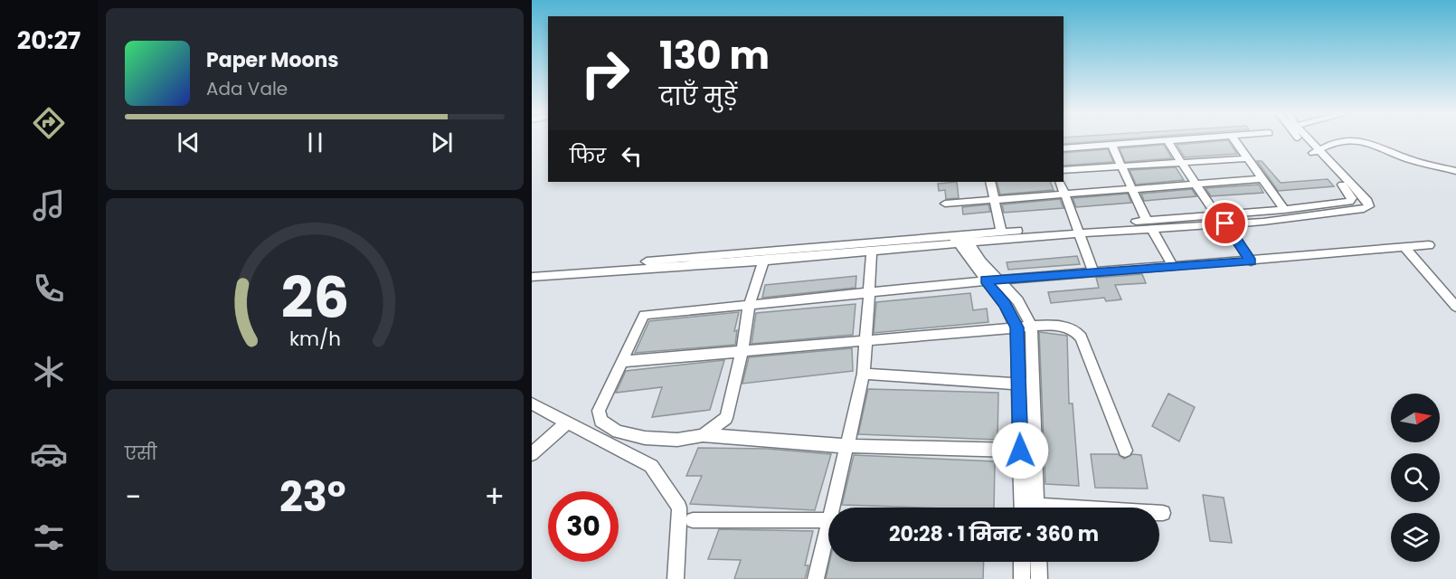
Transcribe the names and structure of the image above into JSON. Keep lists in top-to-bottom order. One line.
{"north":"right","page":{"tabs":"20:27","turn":["130 m","दाएँ मुड़ें"],"song":["Paper Moons","Ada Vale"],"then":"फिर","tile":"एसी","heat":["−","23°","+"],"limit":"30","trip":"20:28 · 1 मिनट · 360 m","gauge":["26","km/h"]}}
